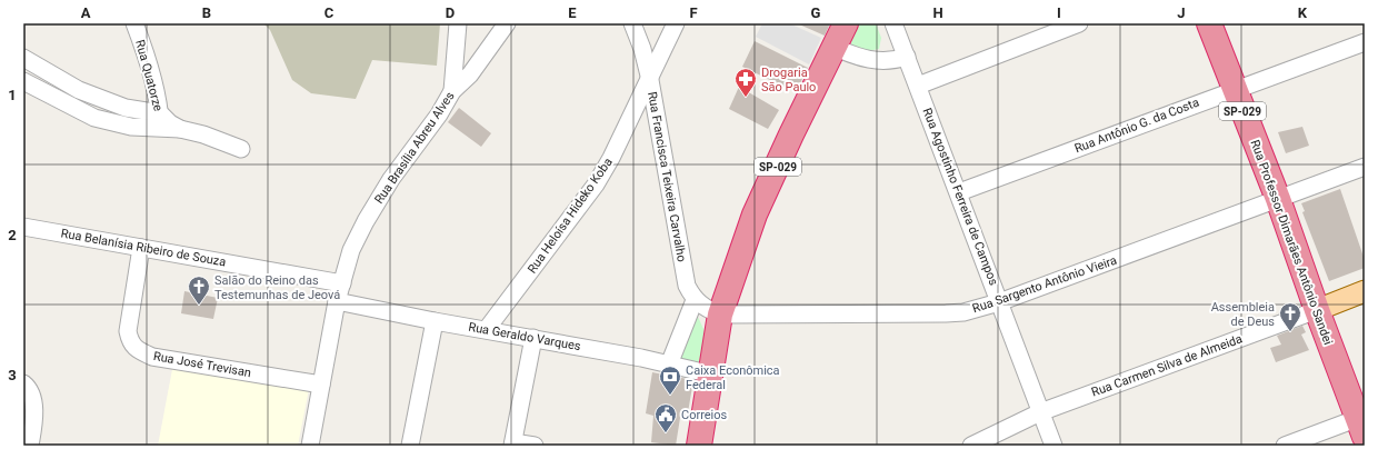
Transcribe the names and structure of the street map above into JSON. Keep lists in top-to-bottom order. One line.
{"streets":{"highway":["SP-029","Rua Professor Dimarães Antônio Sandei"],"main road":["Rua Carmen Silva de Almeida"],"street":["Rua Quatorze","Rua Antônio G. da Costa","Rua Brasília Abreu Alves","Rua Francisca Teixeira Carvalho","Rua Agostinho Ferreira de Campos","Rua Heloísa Hideko Koba","Rua Belanísia Ribeiro de Souza","Rua Sargento Antônio Vieira","Rua Geraldo Varques","Rua José Trevisan"]},"crossings":[["SP-029","Rua Sargento Antônio Vieira"],["SP-029","Rua Geraldo Varques"],["Rua Antônio G. da Costa","Rua Agostinho Ferreira de Campos"],["Rua Antônio G. da Costa","Rua Professor Dimarães Antônio Sandei"],["Rua Brasília Abreu Alves","Rua Belanísia Ribeiro de Souza"],["Rua Brasília Abreu Alves","Rua Geraldo Varques"],["Rua Brasília Abreu Alves","Rua José Trevisan"],["Rua Francisca Teixeira Carvalho","Rua Heloísa Hideko Koba"],["Rua Agostinho Ferreira de Campos","Rua Sargento Antônio Vieira"],["Rua Agostinho Ferreira de Campos","Rua Carmen Silva de Almeida"],["Rua Heloísa Hideko Koba","Rua Geraldo Varques"],["Rua Professor Dimarães Antônio Sandei","Rua Sargento Antônio Vieira"],["Rua Professor Dimarães Antônio Sandei","Rua Carmen Silva de Almeida"],["Rua Belanísia Ribeiro de Souza","Rua José Trevisan"]],"places":{"pharmacy":["Drogaria São Paulo"],"church":["Salão do Reino das Testemunhas de Jeová","Assembleia de Deus"],"bank":["Caixa Econômica Federal"],"public building":["Correios"]},"grid":{"columns":["A","B","C","D","E","F","G","H","I","J","K"],"rows":["1","2","3"]}}
